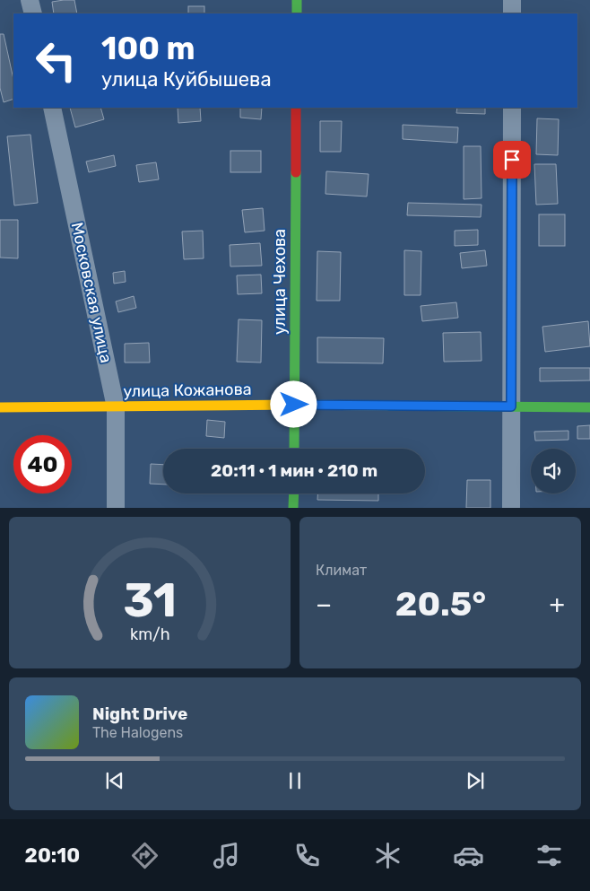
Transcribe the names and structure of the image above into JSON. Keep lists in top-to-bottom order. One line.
{"streets":{"street":["улица Чехова","Московская улица","улица Кожанова"]},"crossings":[["улица Чехова","улица Кожанова"],["Московская улица","улица Кожанова"]],"page":{"turn":["100 m","улица Куйбышева"],"limit":"40","trip":"20:11 · 1 мин · 210 m","tile":"Климат","heat":["−","20.5°","+"],"song":["Night Drive","The Halogens"],"tabs":"20:10","gauge":["31","km/h"]}}
